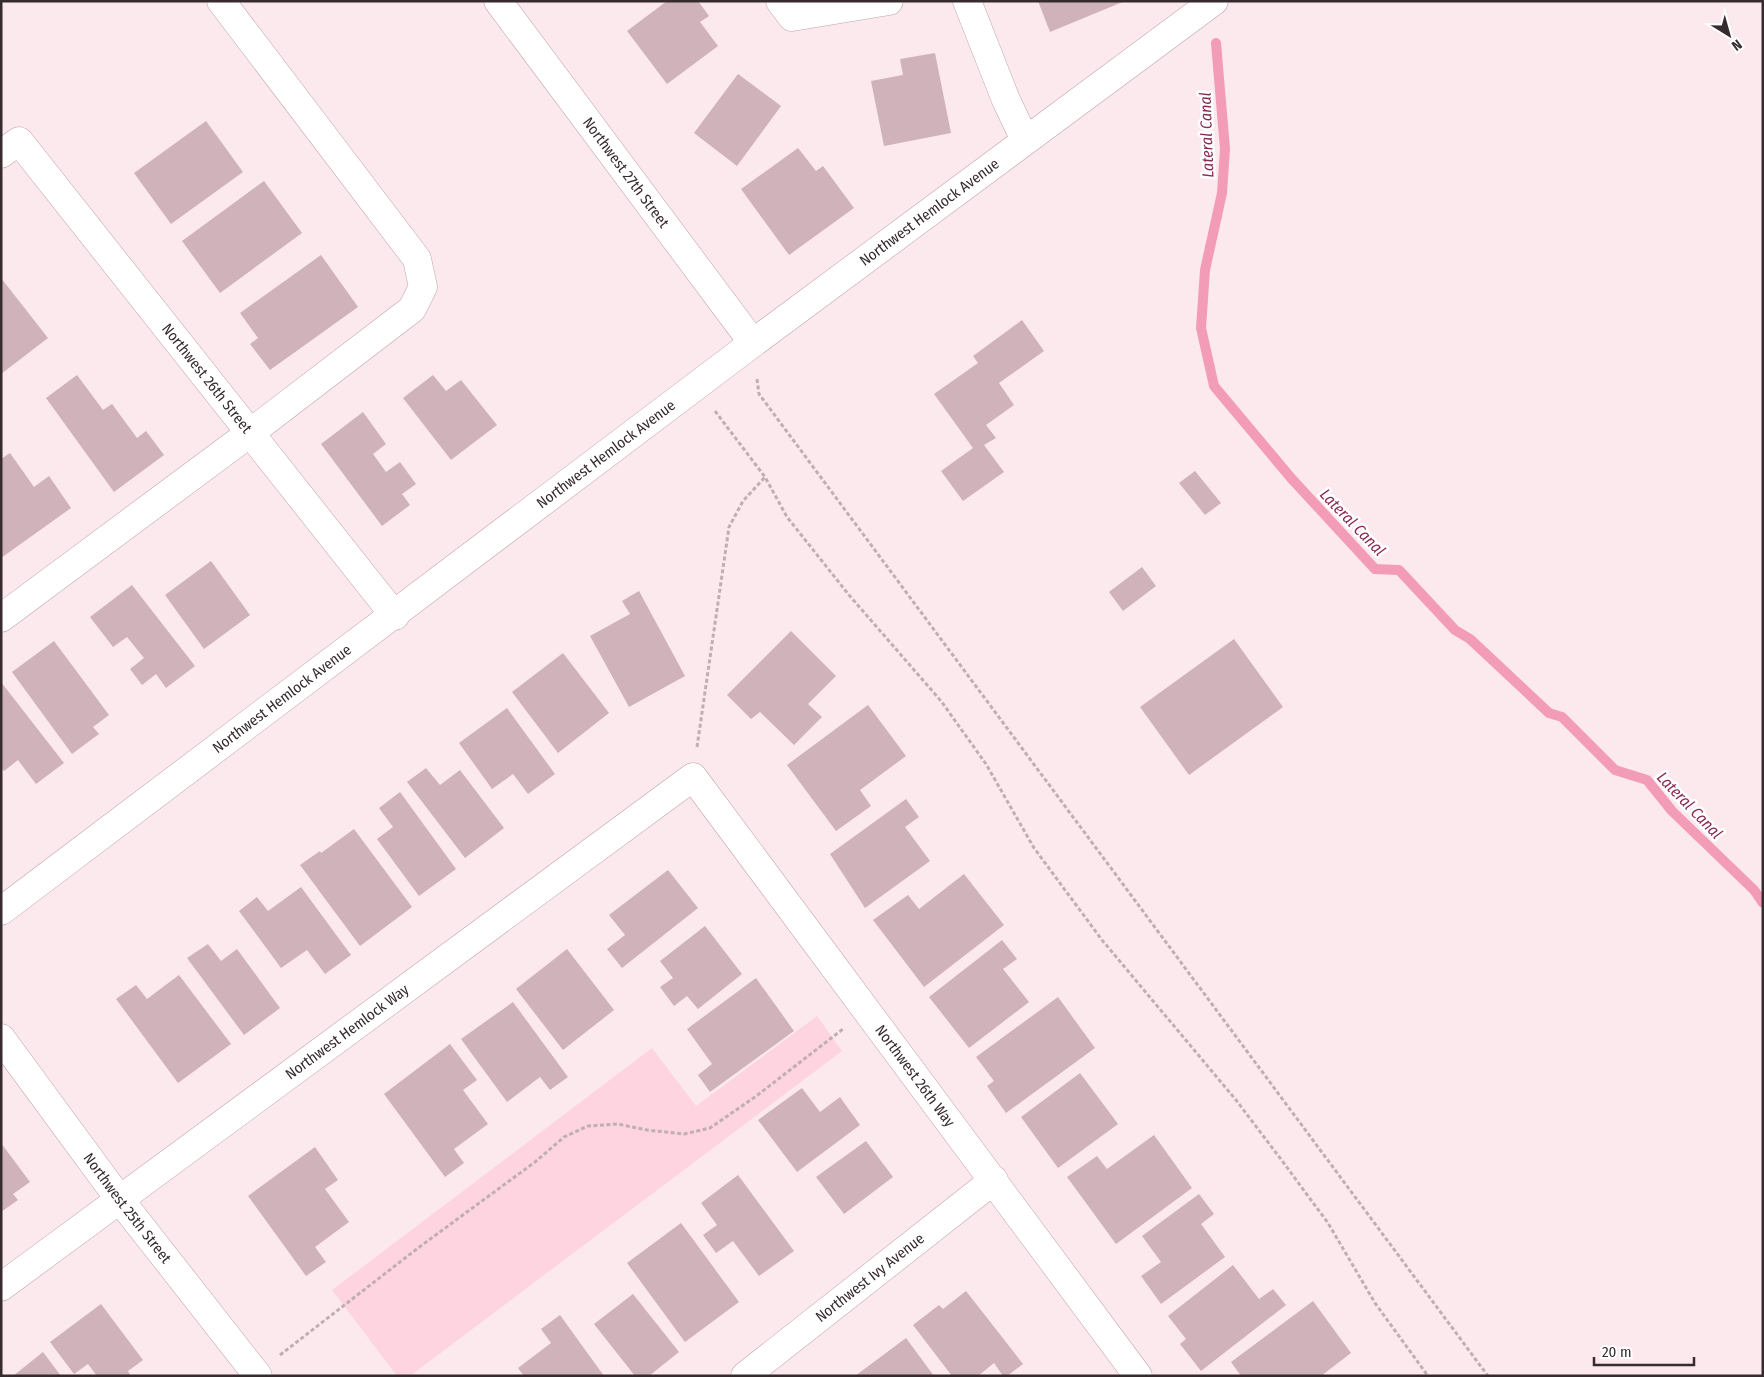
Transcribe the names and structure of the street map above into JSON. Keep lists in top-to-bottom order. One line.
{"streets":{"street":["Northwest 27th Street","Northwest Hemlock Avenue","Northwest 26th Street","Northwest Hemlock Way","Northwest 26th Way","Northwest 25th Street","Northwest Ivy Avenue"]},"crossings":[["Northwest 27th Street","Northwest Hemlock Avenue"],["Northwest Hemlock Avenue","Northwest 26th Street"],["Northwest Hemlock Way","Northwest 26th Way"],["Northwest Hemlock Way","Northwest 25th Street"],["Northwest 26th Way","Northwest Ivy Avenue"]],"water":["Lateral Canal"],"scale_bar":"20 m","north":"bottom right"}
